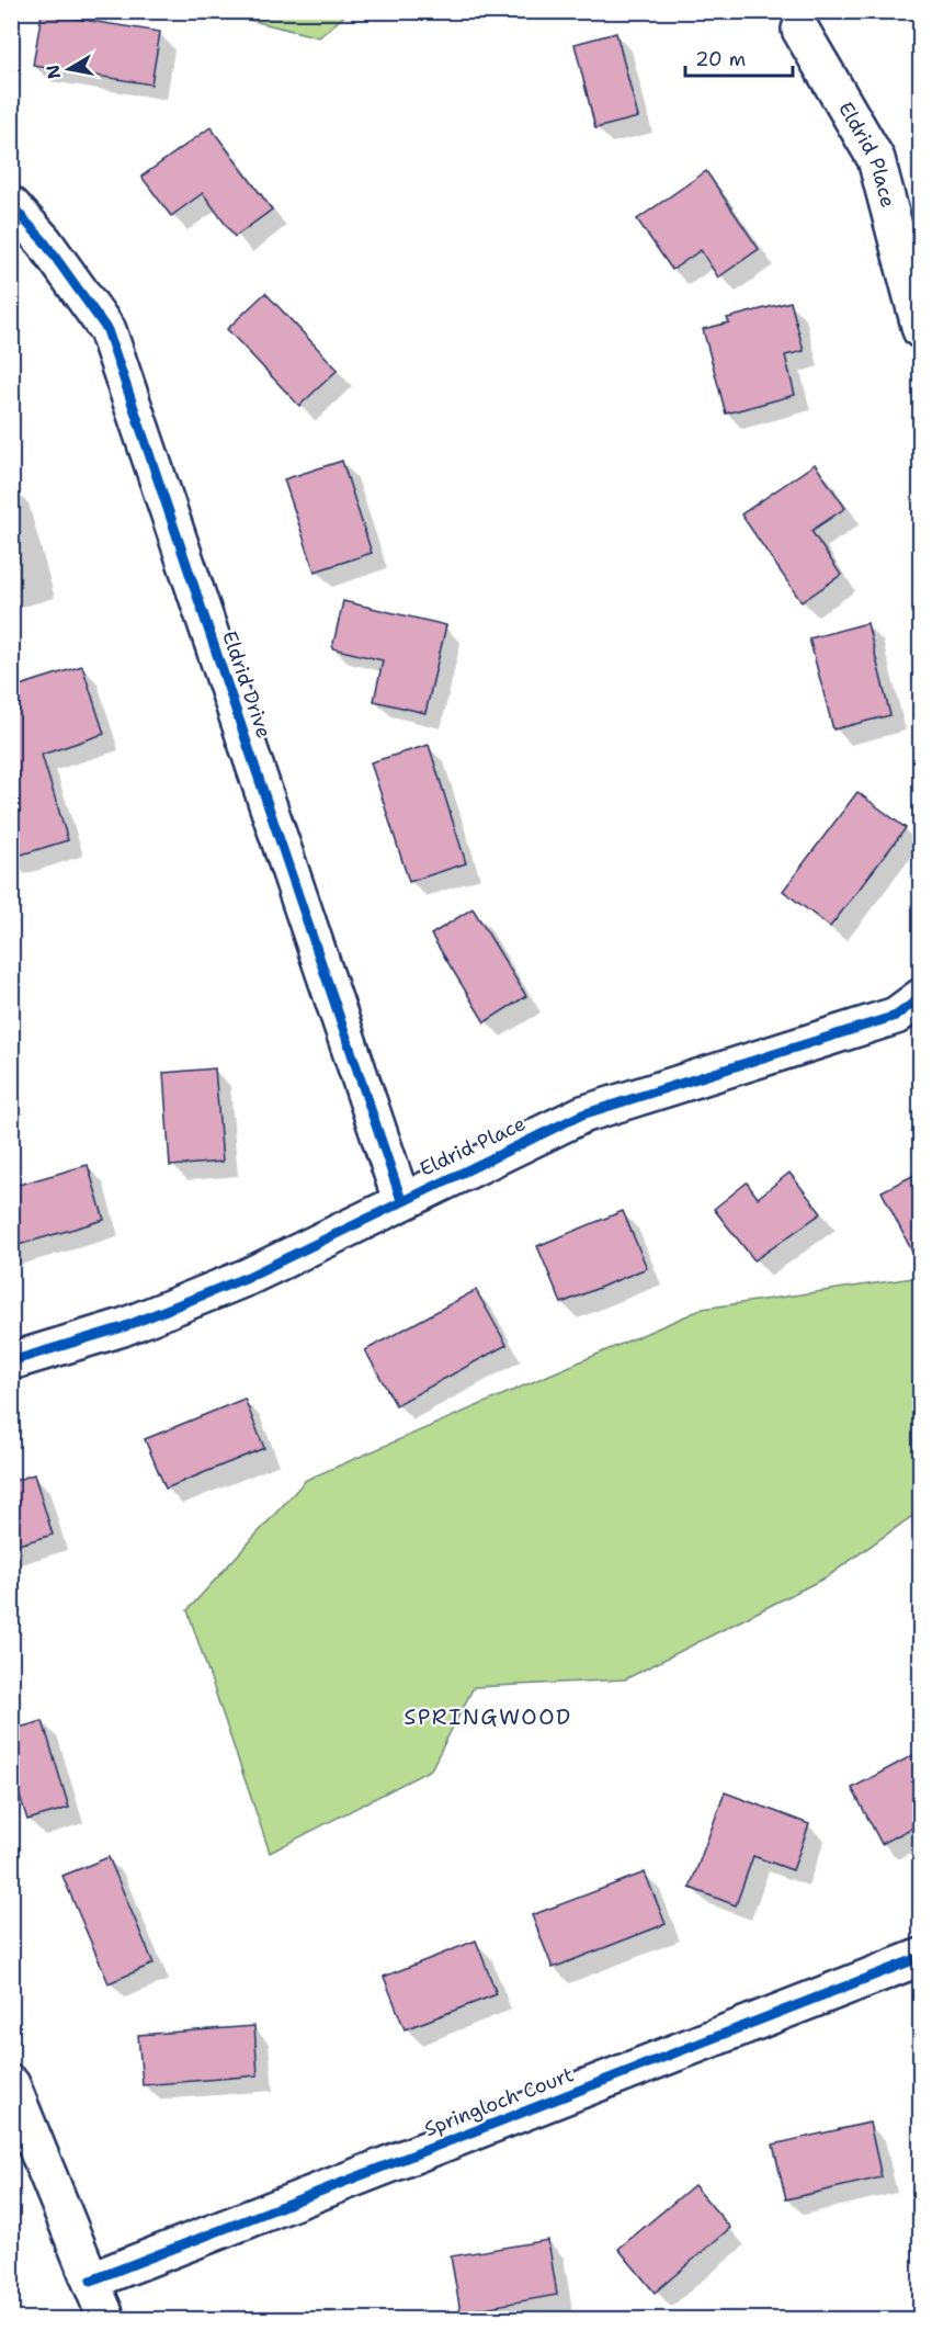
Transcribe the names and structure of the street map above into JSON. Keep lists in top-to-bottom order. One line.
{"streets":{"street":["Eldrid Place","Eldrid Drive","Springloch Court"]},"crossings":[["Eldrid Place","Eldrid Drive"]],"districts":["SPRINGWOOD"],"scale_bar":"20 m","north":"left"}
